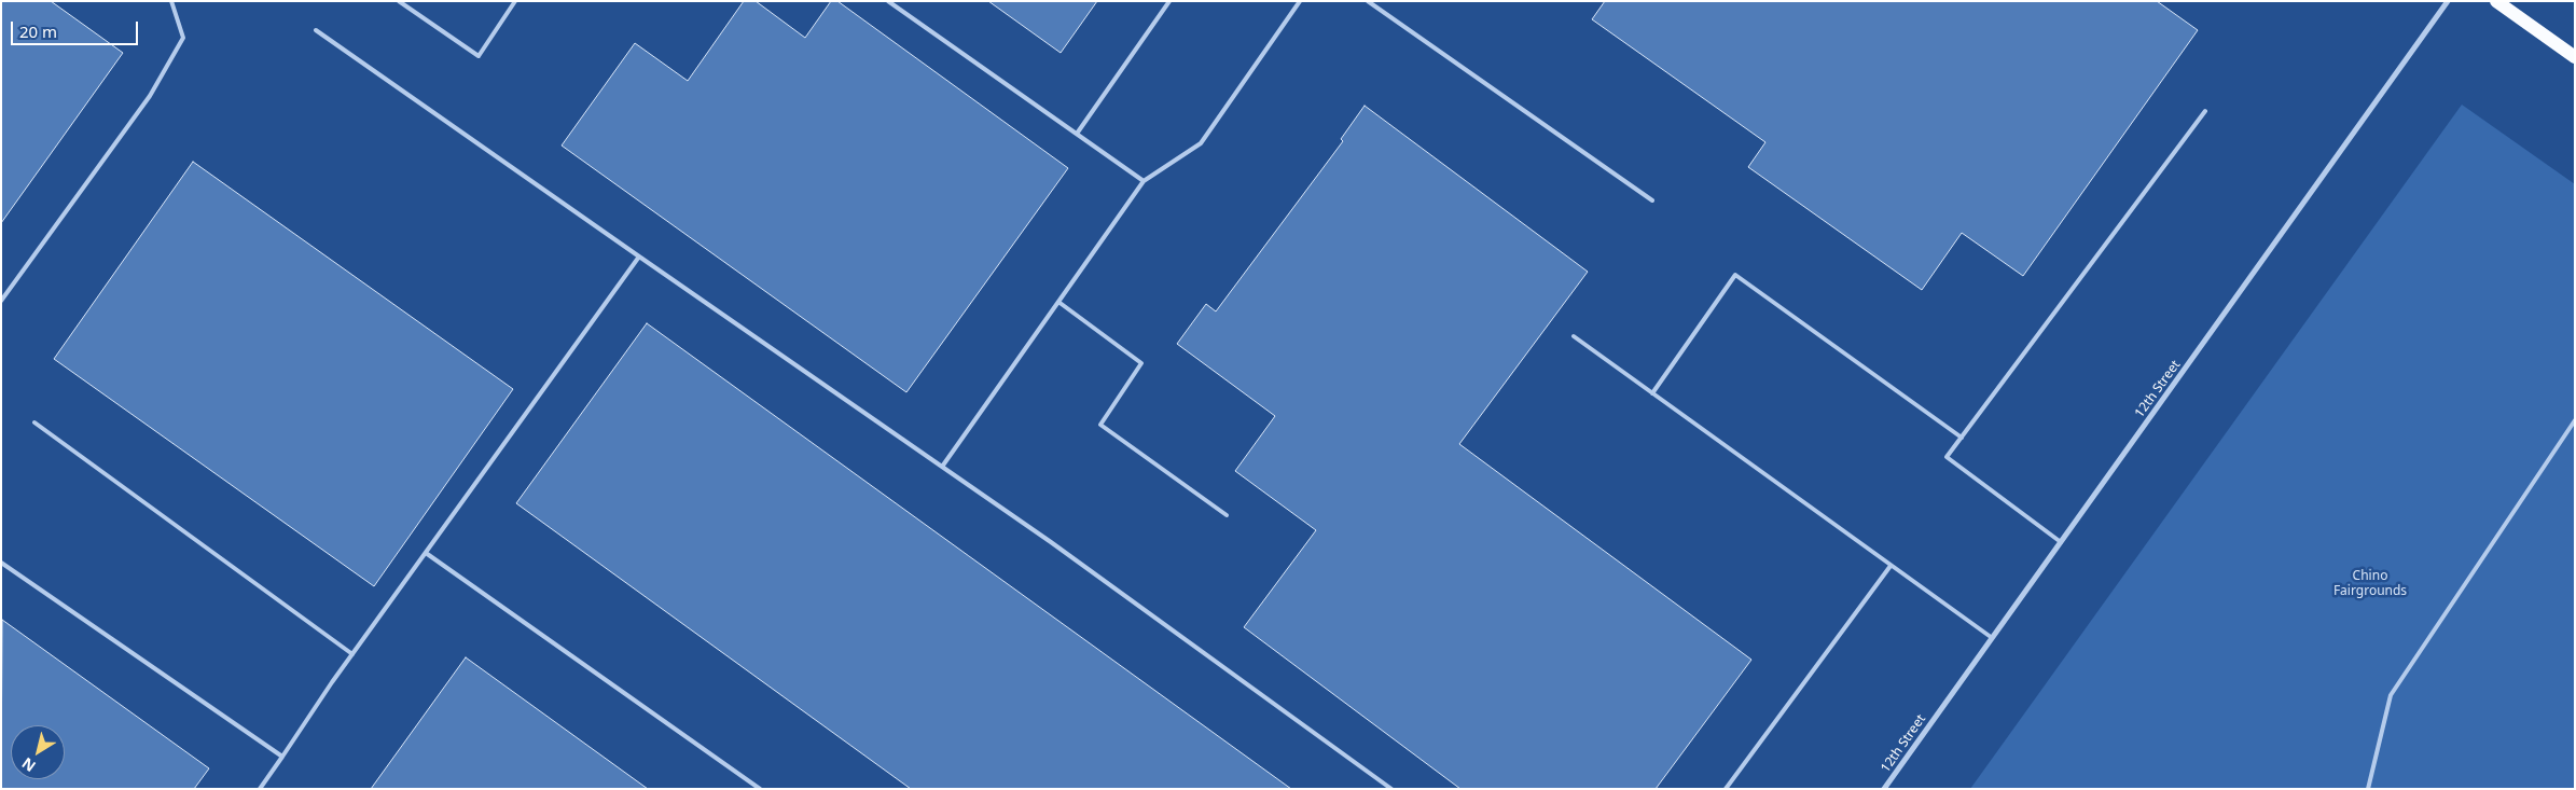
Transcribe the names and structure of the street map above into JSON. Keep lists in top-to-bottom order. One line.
{"streets":{"street":["12th Street"]},"parks":["Chino Fairgrounds"],"scale_bar":"20 m","north":"bottom left"}
